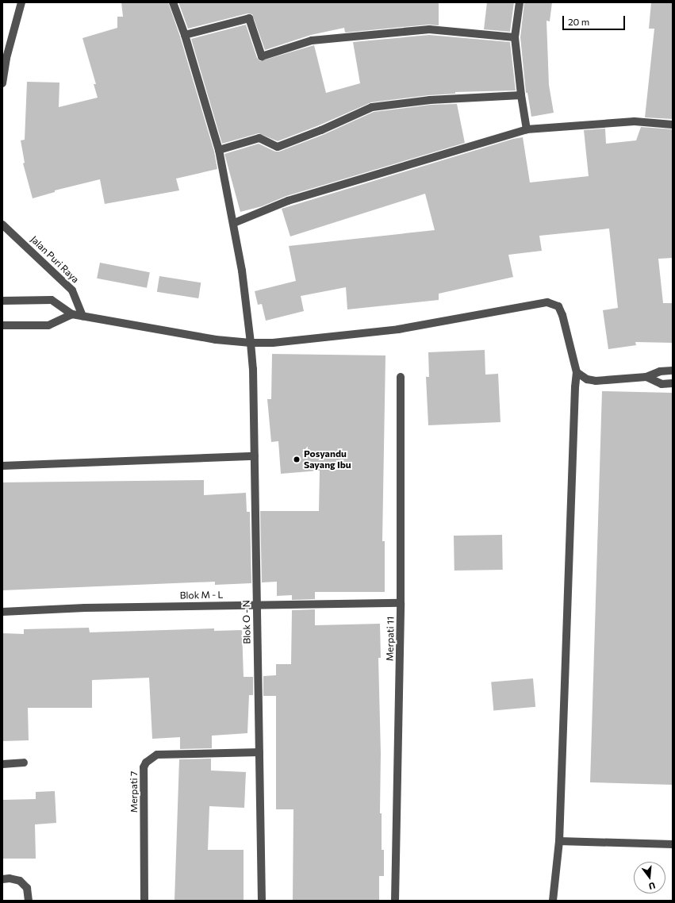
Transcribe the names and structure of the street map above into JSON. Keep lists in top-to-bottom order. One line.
{"streets":{"street":["Jalan Puri Raya","Blok M - L","Blok O - N","Merpati 11","Merpati 7"]},"crossings":[["Blok M - L","Blok O - N"],["Blok M - L","Merpati 11"],["Blok O - N","Merpati 7"]],"places":["Posyandu Sayang Ibu"],"scale_bar":"20 m","north":"bottom"}
